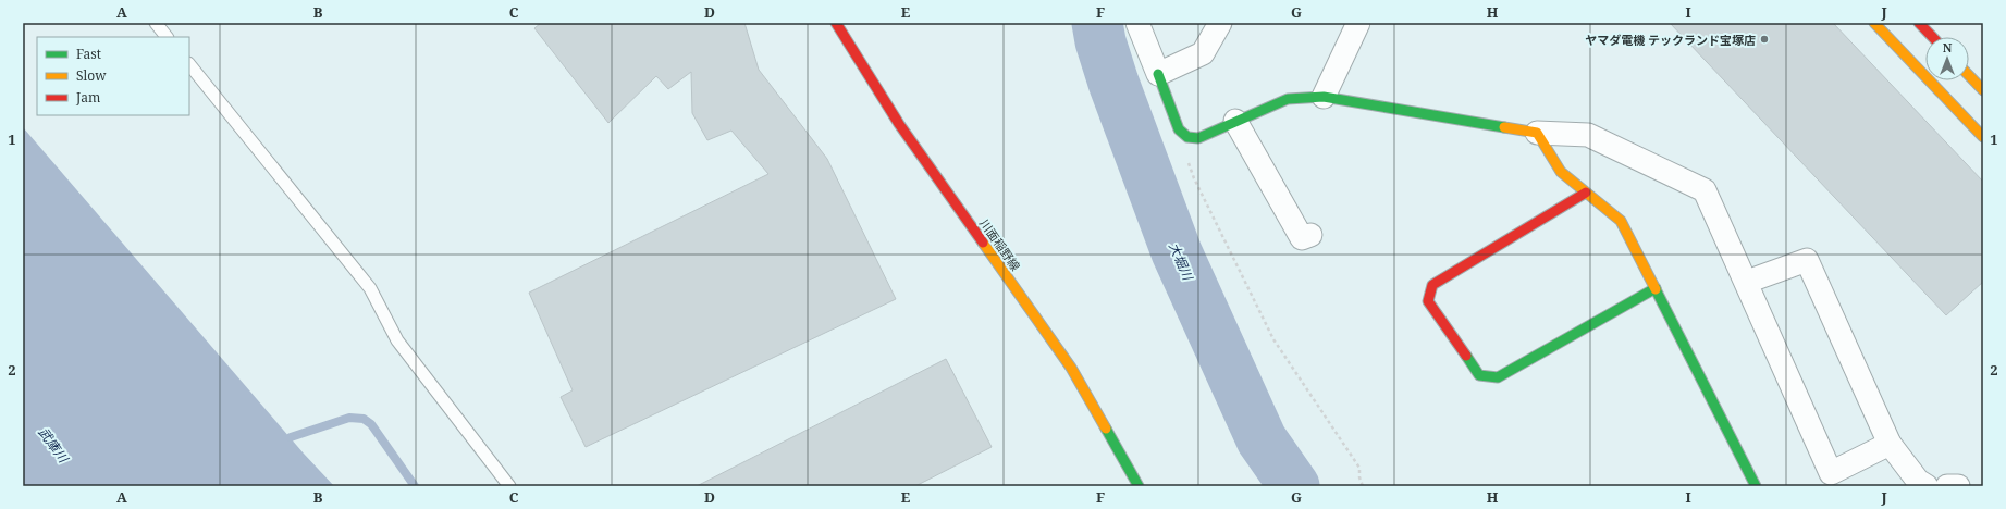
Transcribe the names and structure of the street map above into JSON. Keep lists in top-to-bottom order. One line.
{"streets":{"street":["川面稲野線"]},"water":["大堀川","武庫川"],"places":["ヤマダ電機 テックランド宝塚店"],"legend":["Fast","Slow","Jam"],"north":"top","grid":{"columns":["A","B","C","D","E","F","G","H","I","J"],"rows":["1","2"]}}
